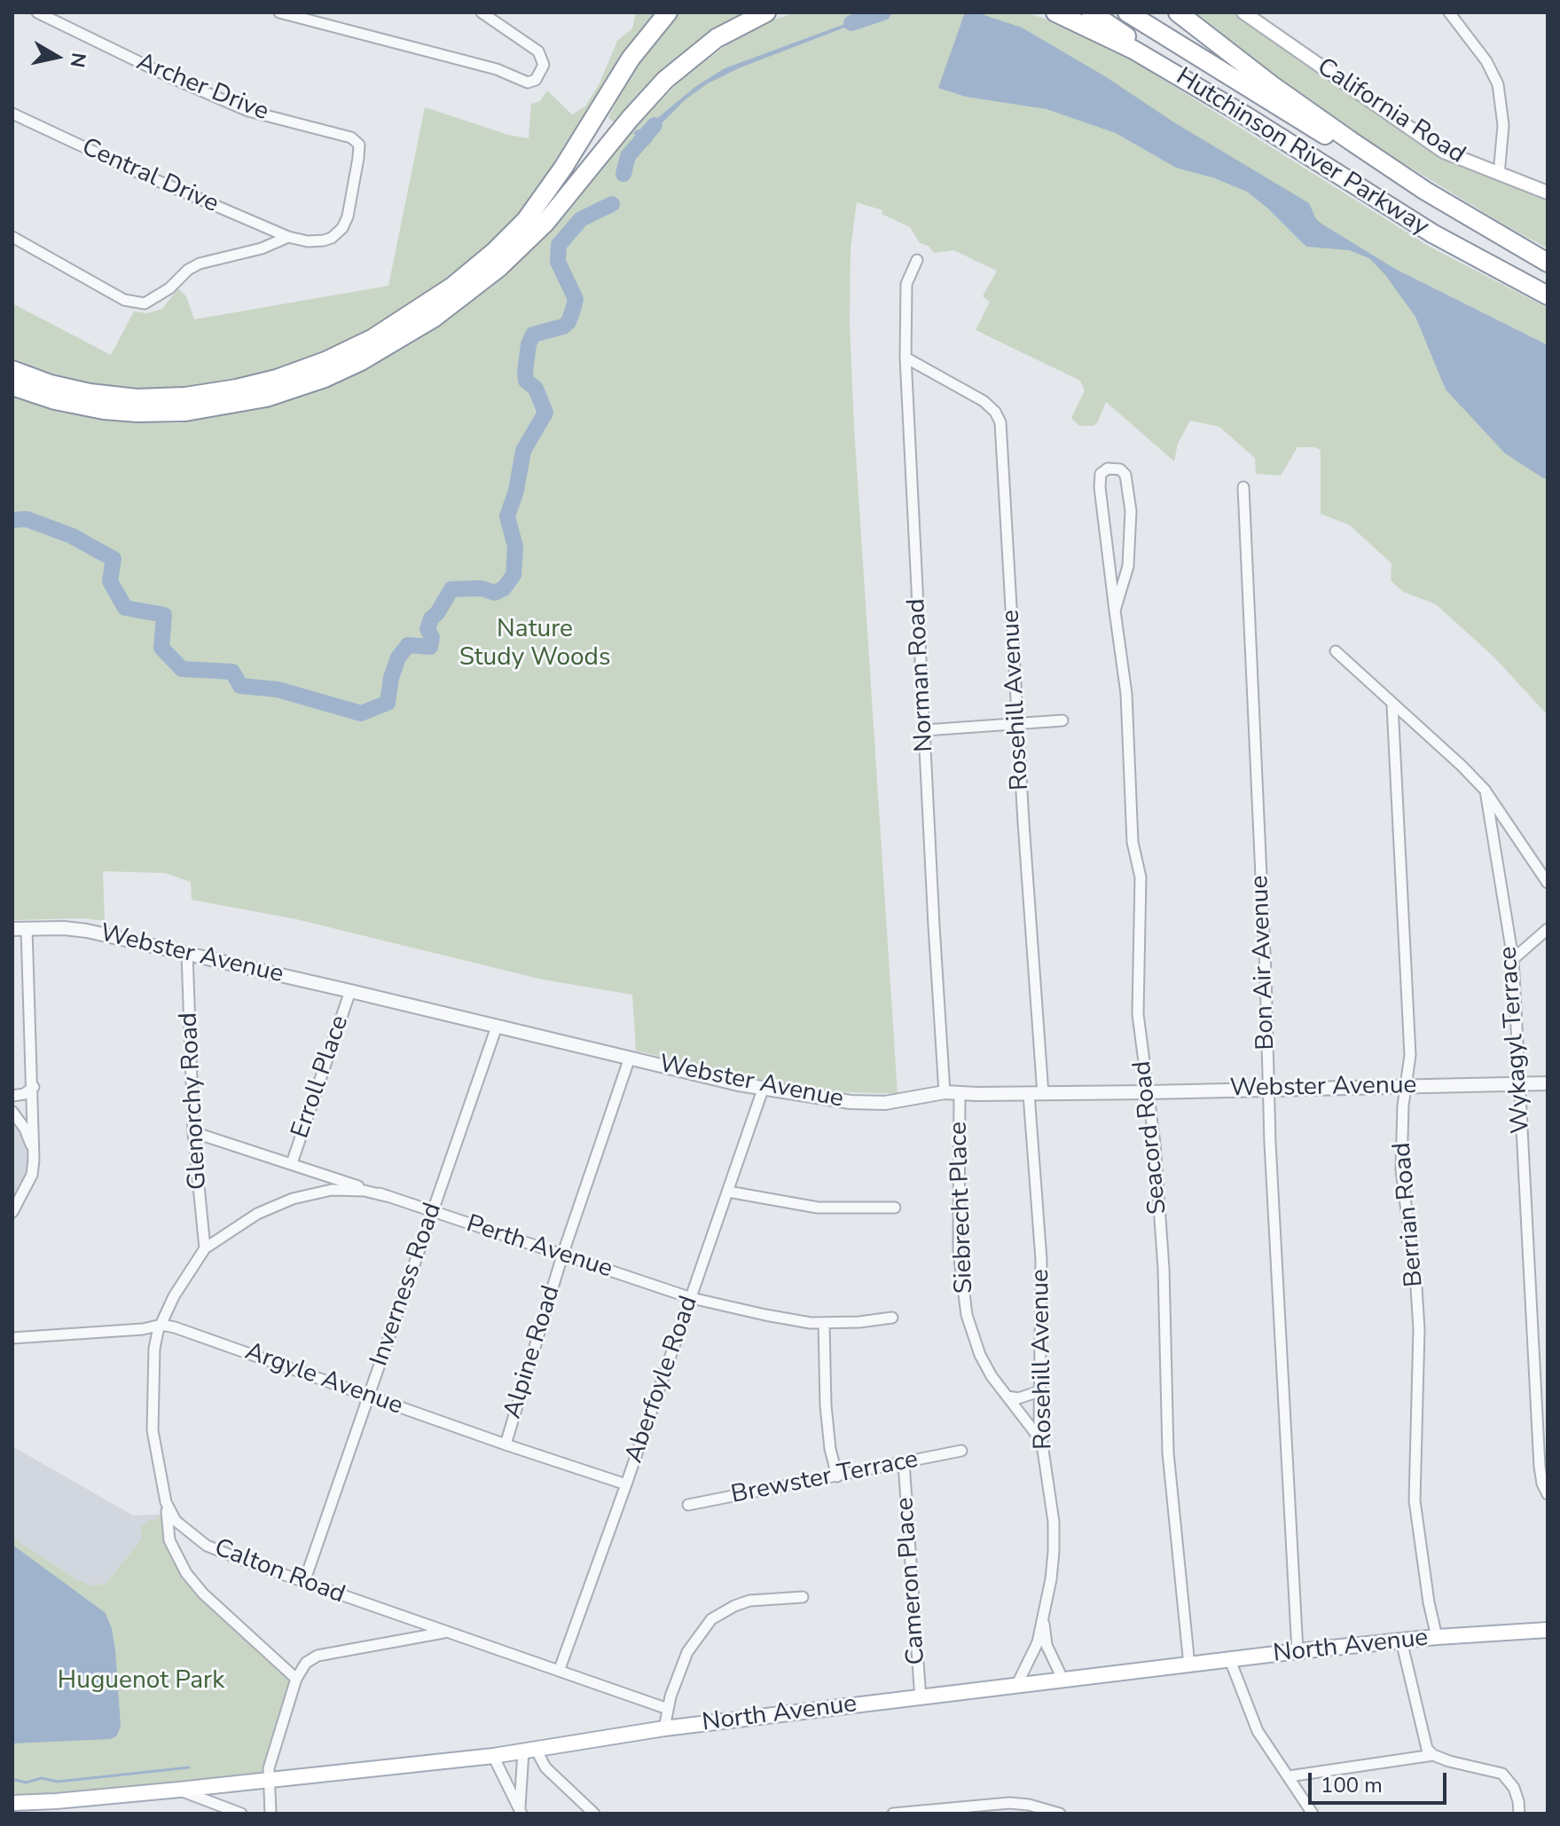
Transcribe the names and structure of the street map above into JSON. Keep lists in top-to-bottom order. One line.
{"streets":{"highway":["Hutchinson River Parkway"],"main road":["California Road","North Avenue"],"street":["Archer Drive","Central Drive","Norman Road","Rosehill Avenue","Webster Avenue","Bon Air Avenue","Wykagyl Terrace","Erroll Place","Glenorchy Road","Seacord Road","Siebrecht Place","Berrian Road","Perth Avenue","Inverness Road","Alpine Road","Argyle Avenue","Aberfoyle Road","Brewster Terrace","Calton Road","Cameron Place"]},"crossings":[["Archer Drive","Central Drive"],["Norman Road","Rosehill Avenue"],["Norman Road","Webster Avenue"],["Rosehill Avenue","Webster Avenue"],["Rosehill Avenue","Siebrecht Place"],["Rosehill Avenue","North Avenue"],["Webster Avenue","Bon Air Avenue"],["Webster Avenue","Wykagyl Terrace"],["Webster Avenue","Erroll Place"],["Webster Avenue","Glenorchy Road"],["Webster Avenue","Seacord Road"],["Webster Avenue","Siebrecht Place"],["Webster Avenue","Berrian Road"],["Webster Avenue","Inverness Road"],["Webster Avenue","Alpine Road"],["Webster Avenue","Aberfoyle Road"],["Bon Air Avenue","North Avenue"],["Erroll Place","Perth Avenue"],["Glenorchy Road","Perth Avenue"],["Glenorchy Road","Calton Road"],["Seacord Road","North Avenue"],["Berrian Road","North Avenue"],["Perth Avenue","Inverness Road"],["Perth Avenue","Alpine Road"],["Perth Avenue","Aberfoyle Road"],["Perth Avenue","Calton Road"],["Inverness Road","Argyle Avenue"],["Inverness Road","Calton Road"],["Alpine Road","Argyle Avenue"],["Argyle Avenue","Aberfoyle Road"],["Argyle Avenue","Calton Road"],["Aberfoyle Road","Calton Road"],["Brewster Terrace","Cameron Place"],["Cameron Place","North Avenue"]],"parks":["Nature Study Woods","Huguenot Park"],"scale_bar":"100 m","north":"right"}
